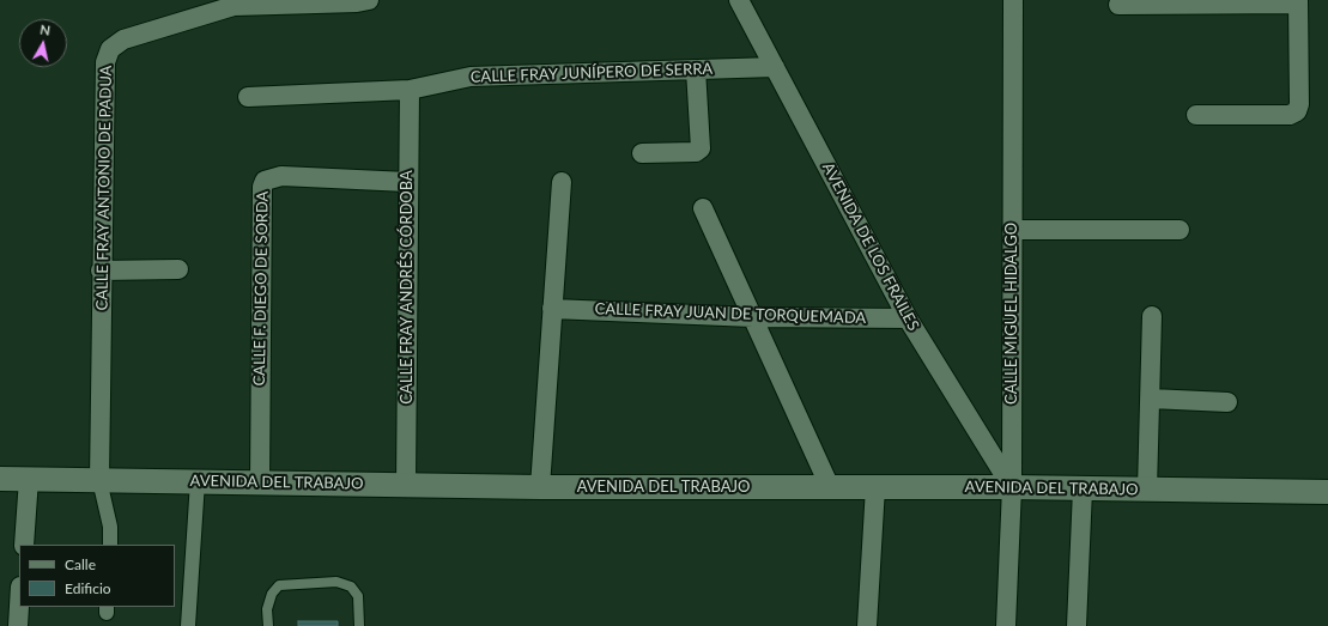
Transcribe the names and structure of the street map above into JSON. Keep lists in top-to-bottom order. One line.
{"streets":{"street":["CALLE FRAY JUNÍPERO DE SERRA","CALLE FRAY ANTONIO DE PADUA","AVENIDA DE LOS FRAILES","CALLE FRAY ANDRÉS CÓRDOBA","CALLE F. DIEGO DE SORDA","CALLE FRAY JUAN DE TORQUEMADA","CALLE MIGUEL HIDALGO","AVENIDA DEL TRABAJO"]},"crossings":[["CALLE FRAY JUNÍPERO DE SERRA","AVENIDA DE LOS FRAILES"],["CALLE FRAY JUNÍPERO DE SERRA","CALLE FRAY ANDRÉS CÓRDOBA"],["CALLE FRAY ANTONIO DE PADUA","AVENIDA DEL TRABAJO"],["AVENIDA DE LOS FRAILES","CALLE FRAY JUAN DE TORQUEMADA"],["AVENIDA DE LOS FRAILES","CALLE MIGUEL HIDALGO"],["AVENIDA DE LOS FRAILES","AVENIDA DEL TRABAJO"],["CALLE FRAY ANDRÉS CÓRDOBA","CALLE F. DIEGO DE SORDA"],["CALLE FRAY ANDRÉS CÓRDOBA","AVENIDA DEL TRABAJO"],["CALLE F. DIEGO DE SORDA","AVENIDA DEL TRABAJO"],["CALLE MIGUEL HIDALGO","AVENIDA DEL TRABAJO"]],"legend":["Calle","Edificio"],"north":"top"}
